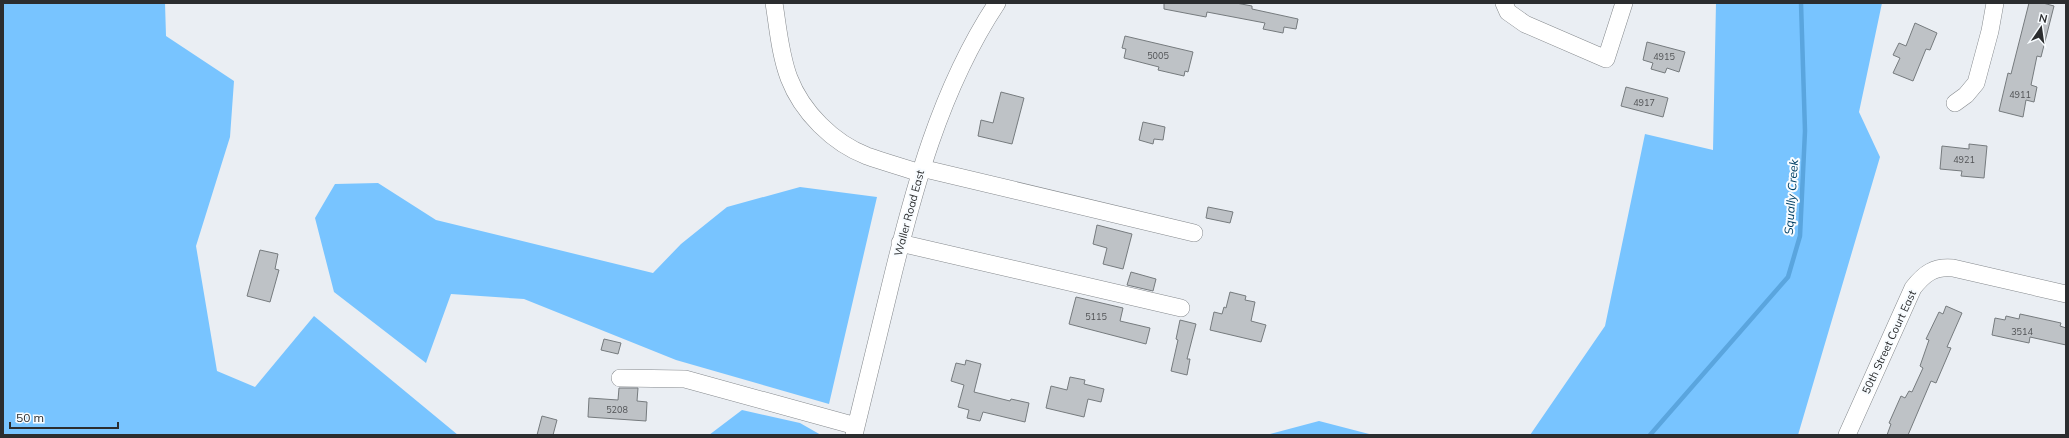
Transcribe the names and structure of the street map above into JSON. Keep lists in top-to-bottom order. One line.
{"streets":{"street":["Waller Road East","50th Street Court East"]},"water":["Squally Creek"],"house_numbers":["5005","4915","4911","4917","4921","5115","3514","5208"],"scale_bar":"50 m","north":"top"}
